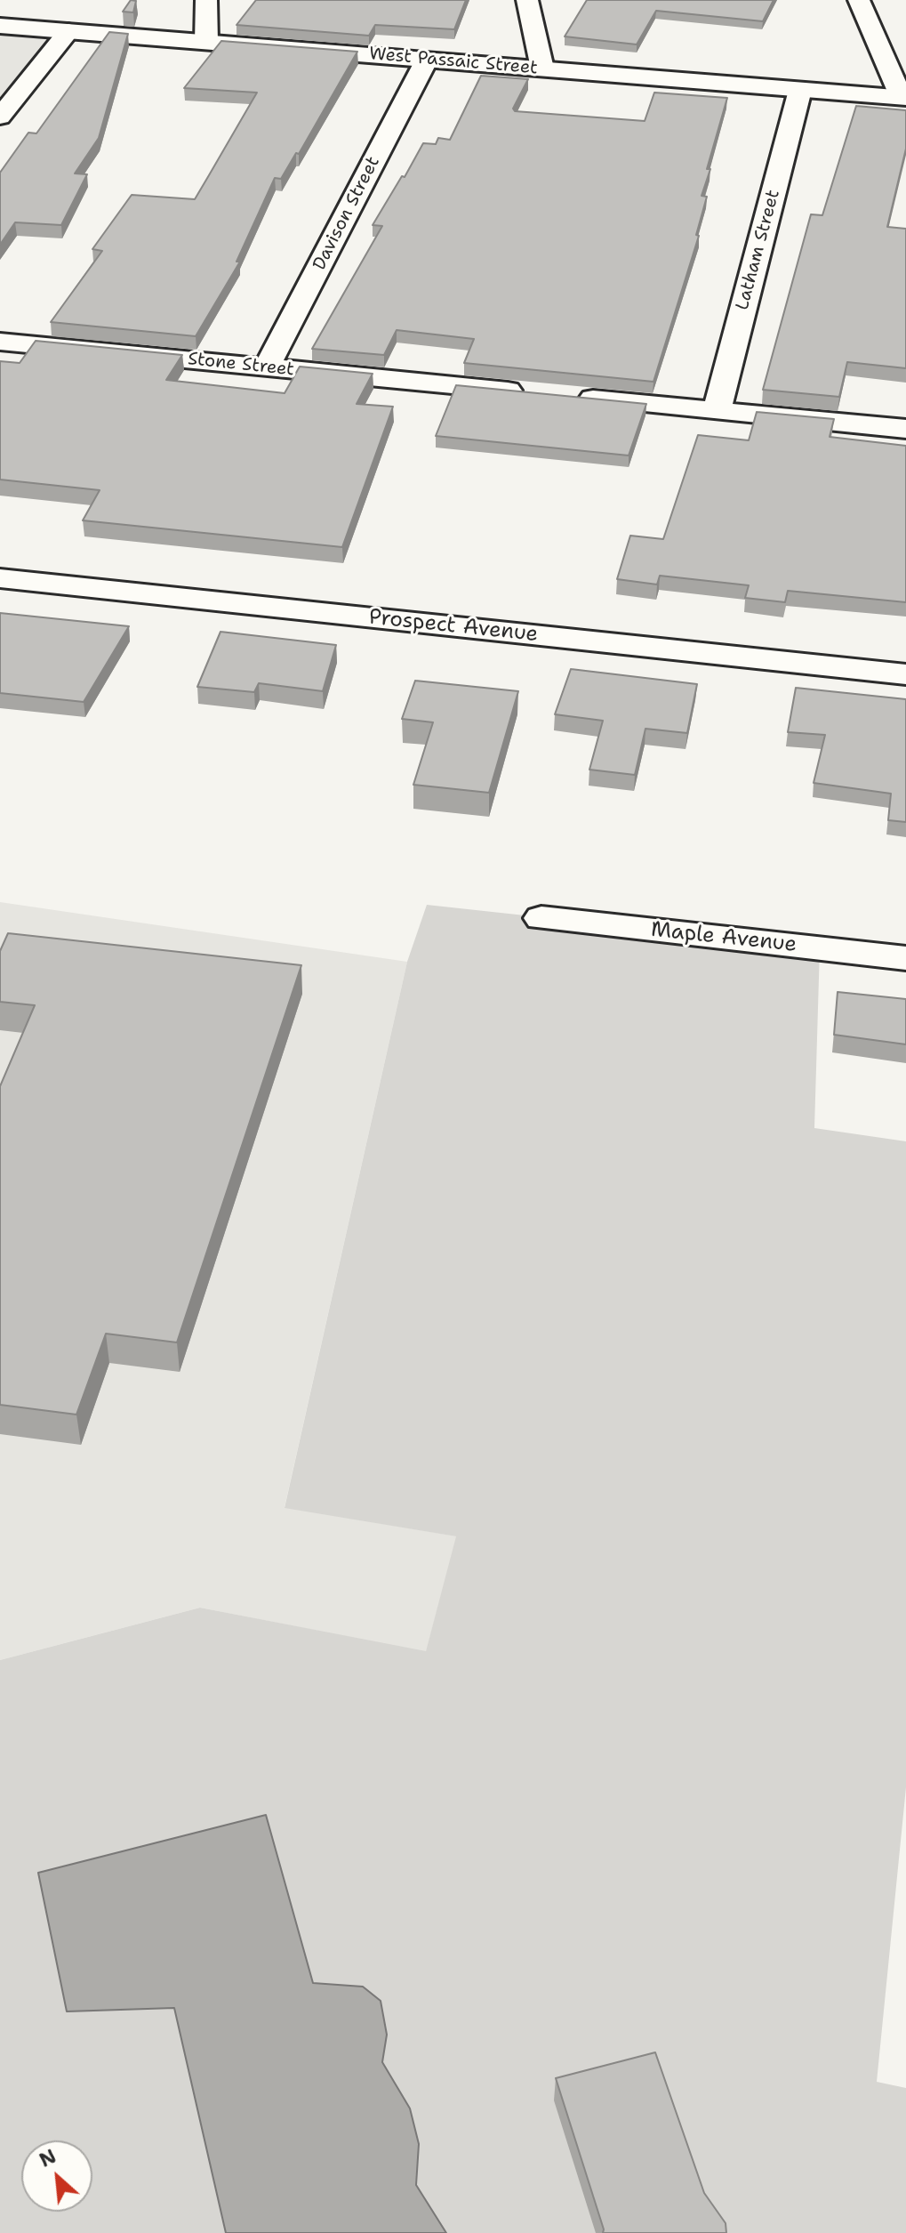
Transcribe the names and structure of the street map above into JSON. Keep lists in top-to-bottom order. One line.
{"streets":{"street":["West Passaic Street","Davison Street","Latham Street","Stone Street","Prospect Avenue","Maple Avenue"]},"crossings":[["West Passaic Street","Davison Street"],["West Passaic Street","Latham Street"],["Davison Street","Stone Street"]],"north":"top left"}
